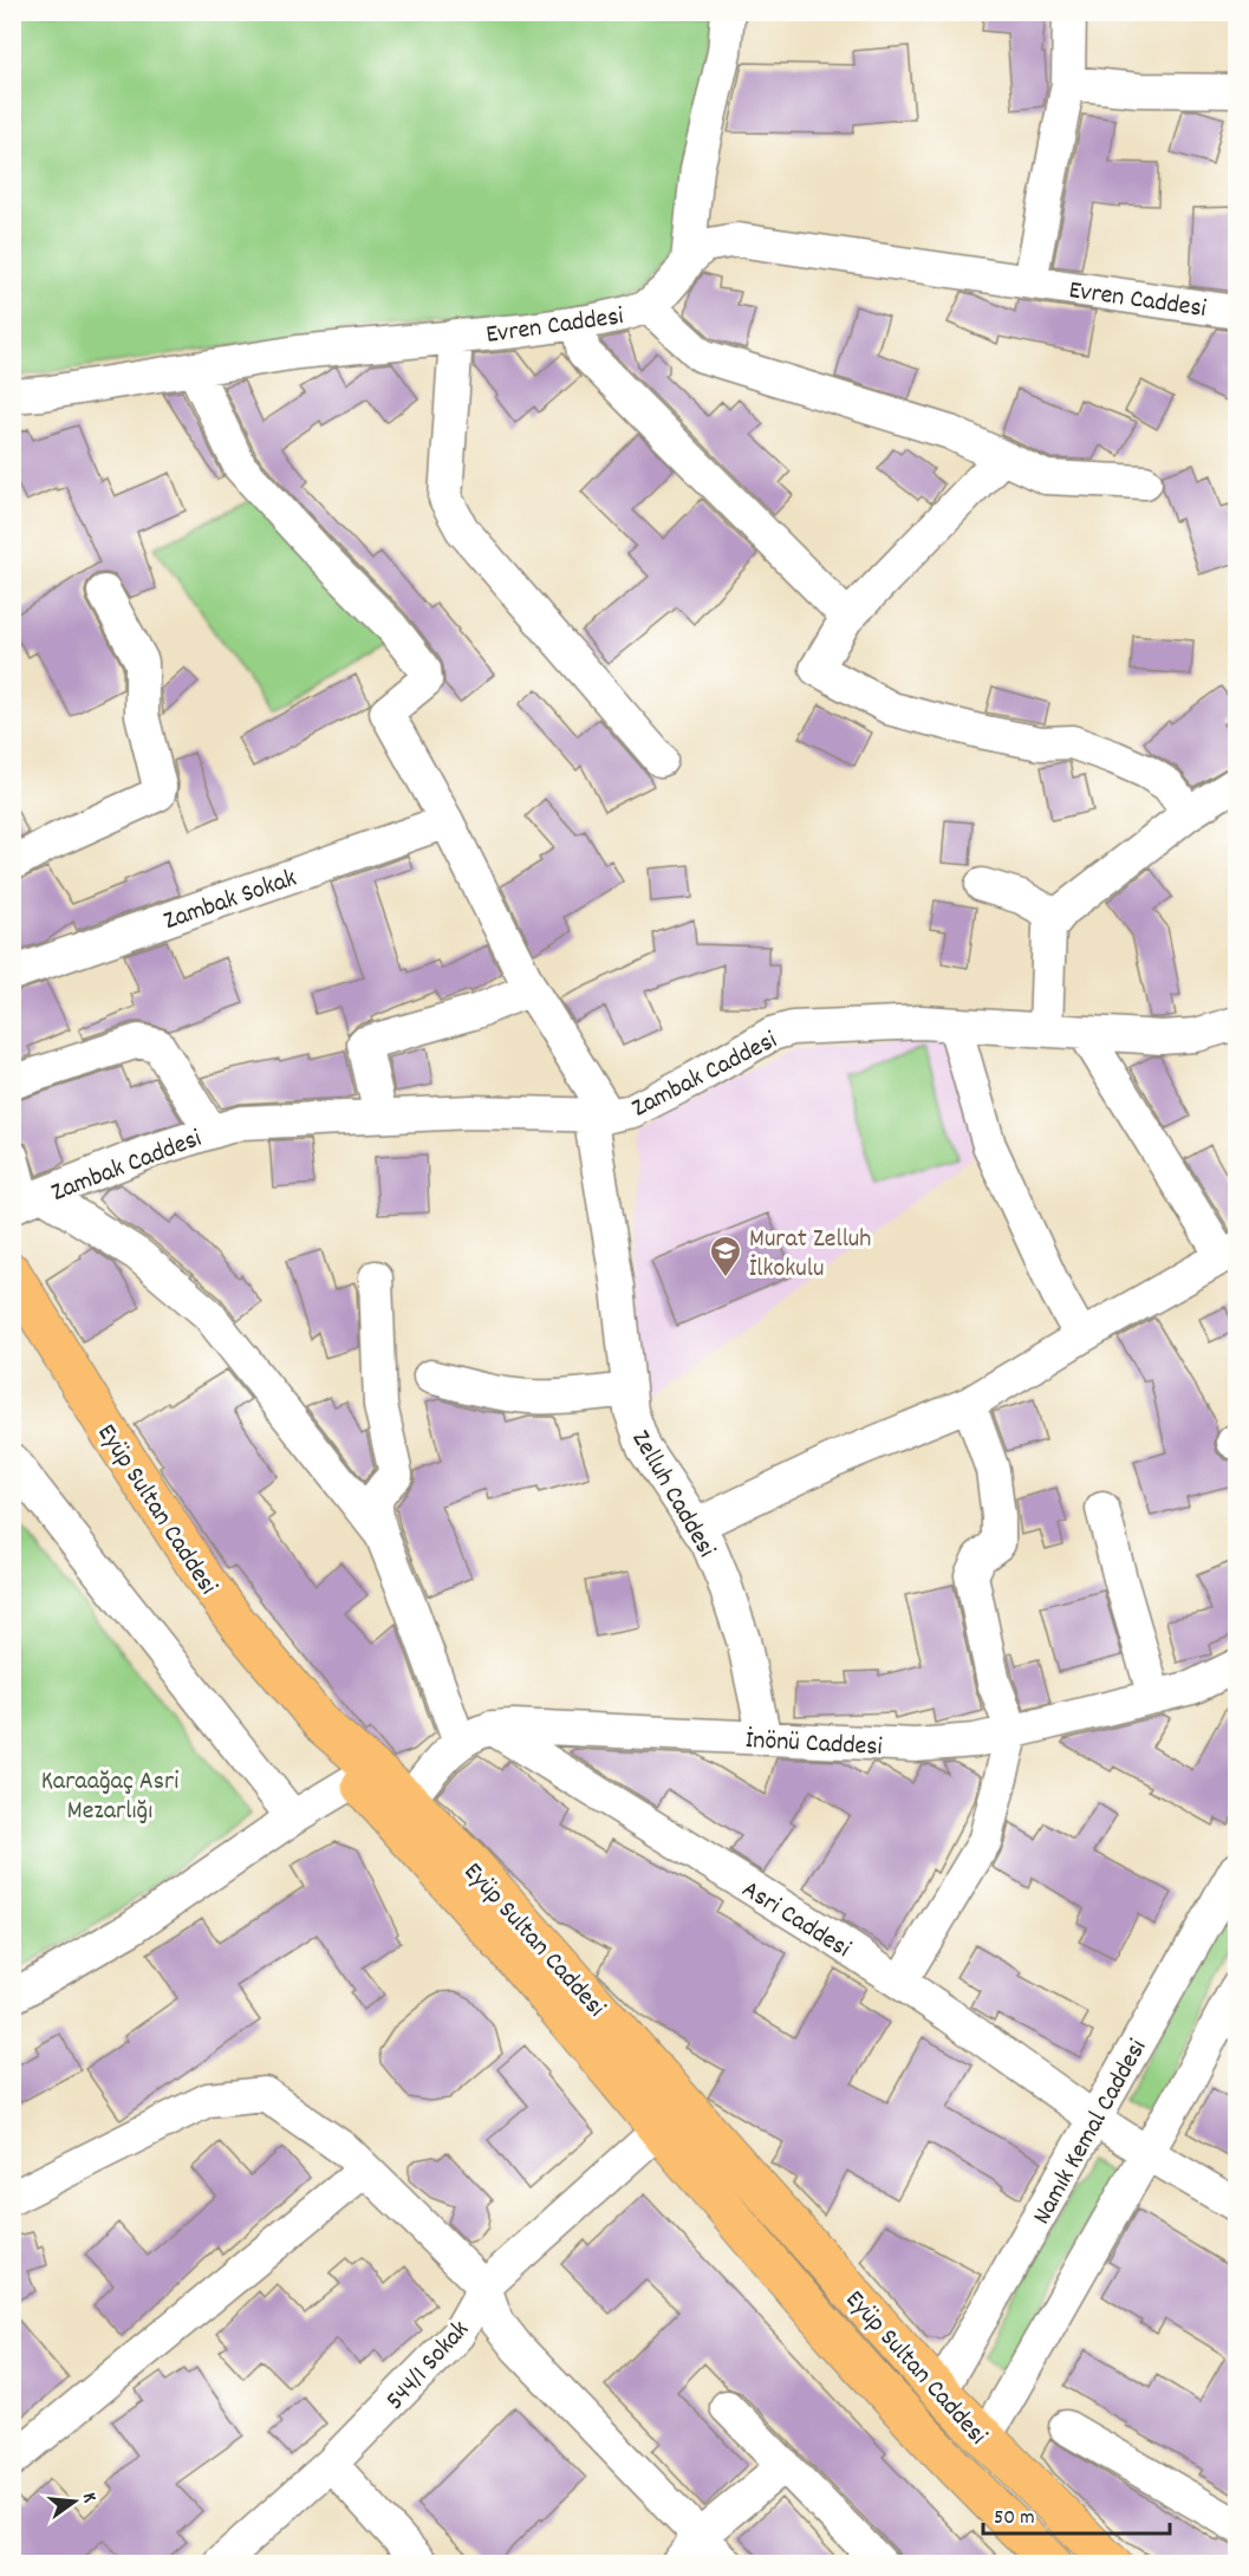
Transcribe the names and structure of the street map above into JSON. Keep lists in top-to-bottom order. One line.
{"streets":{"main road":["Eyüp Sultan Caddesi"],"street":["Evren Caddesi","Zambak Sokak","Zambak Caddesi","Zelluh Caddesi","İnönü Caddesi","Asri Caddesi","Namık Kemal Caddesi","544/1 Sokak"]},"crossings":[["Zambak Caddesi","Zelluh Caddesi"],["Zelluh Caddesi","İnönü Caddesi"],["Eyüp Sultan Caddesi","İnönü Caddesi"],["Eyüp Sultan Caddesi","Namık Kemal Caddesi"],["İnönü Caddesi","Asri Caddesi"],["Asri Caddesi","Namık Kemal Caddesi"]],"parks":["Karaağaç Asri Mezarlığı"],"places":{"school or university":["Murat Zelluh İlkokulu"]},"scale_bar":"50 m","north":"right"}
